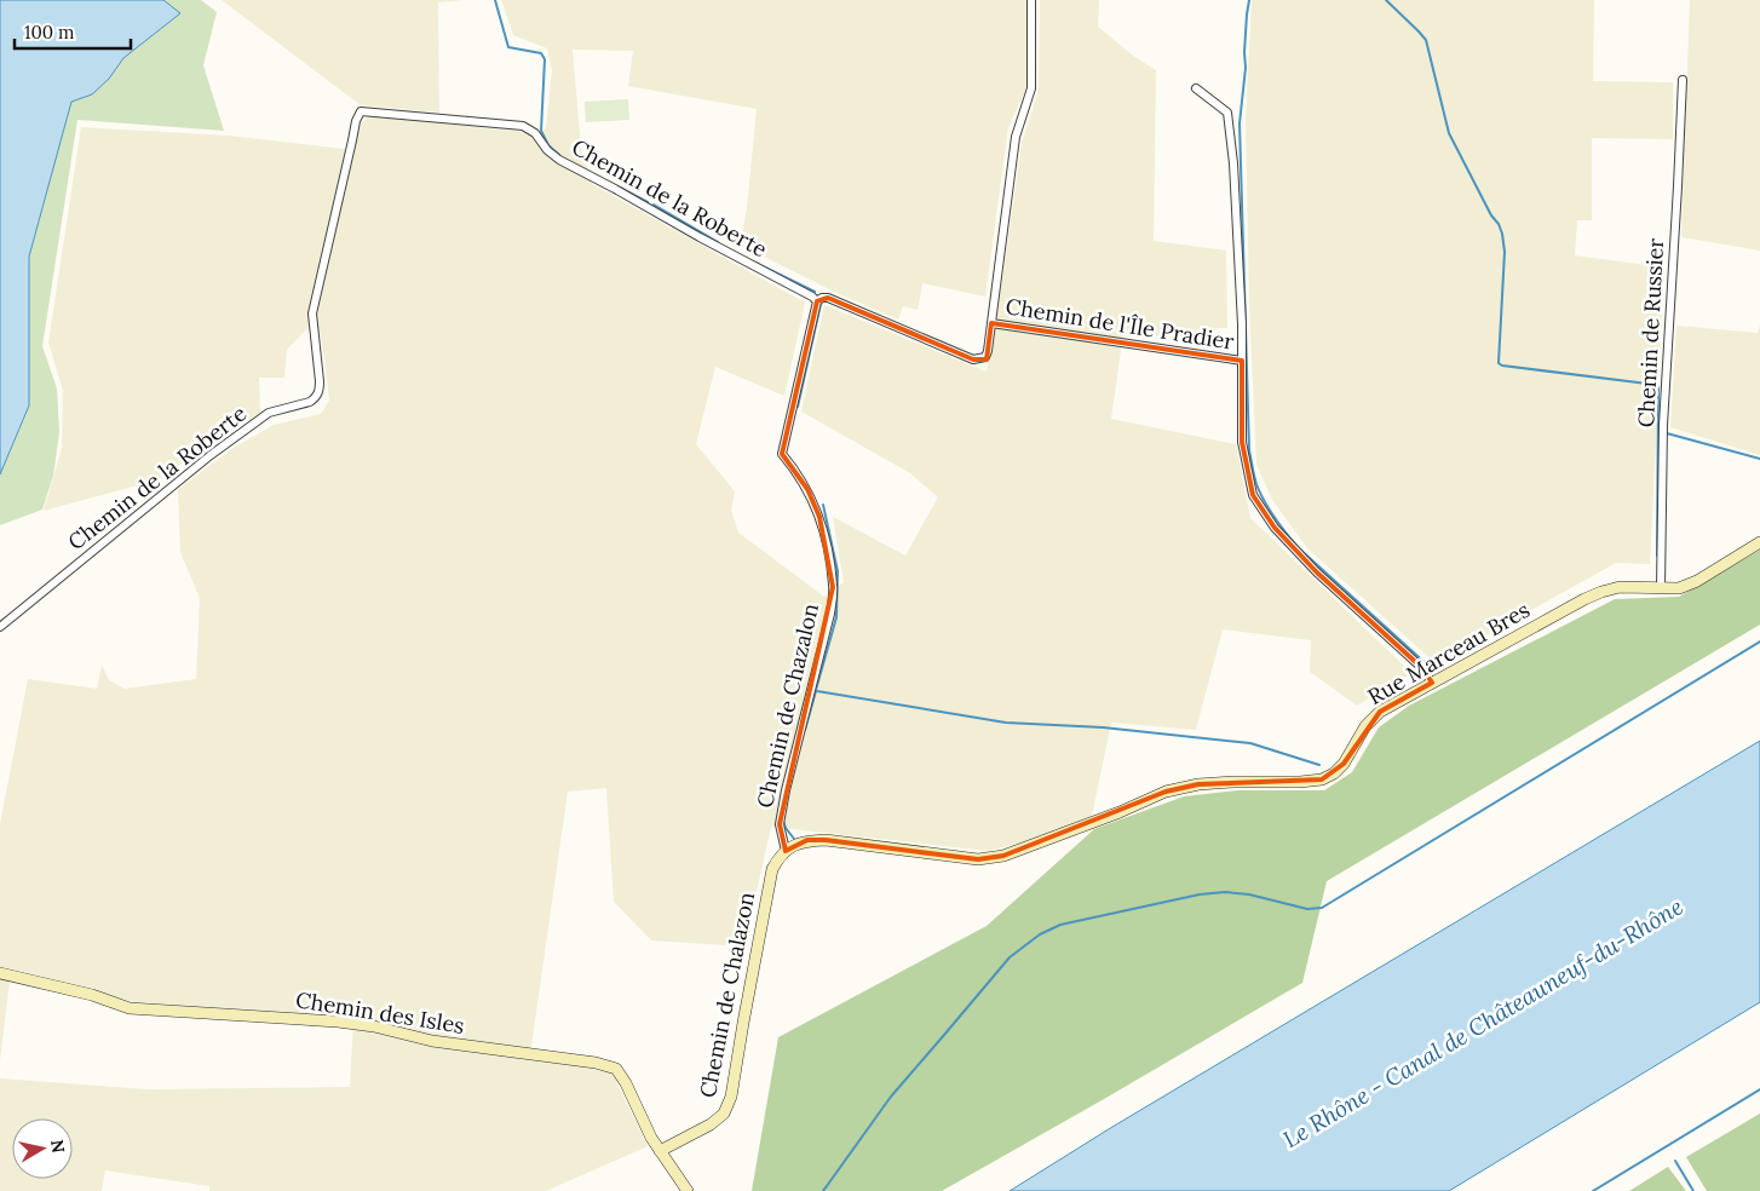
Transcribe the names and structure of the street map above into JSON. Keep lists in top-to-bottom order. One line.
{"streets":{"street":["Chemin de la Roberte","Chemin de l'Île Pradier","Chemin de Russier","Rue Marceau Bres","Chemin de Chazalon","Chemin de Chalazon","Chemin des Isles"]},"crossings":[["Chemin de la Roberte","Chemin de l'Île Pradier"],["Chemin de la Roberte","Chemin de Chazalon"],["Chemin de l'Île Pradier","Rue Marceau Bres"],["Chemin de l'Île Pradier","Chemin de Chazalon"],["Chemin de Russier","Rue Marceau Bres"],["Rue Marceau Bres","Chemin de Chazalon"],["Rue Marceau Bres","Chemin de Chalazon"],["Chemin de Chazalon","Chemin de Chalazon"],["Chemin de Chalazon","Chemin des Isles"]],"water":["Le Rhône - Canal de Châteauneuf-du-Rhône"],"scale_bar":"100 m","north":"right"}
